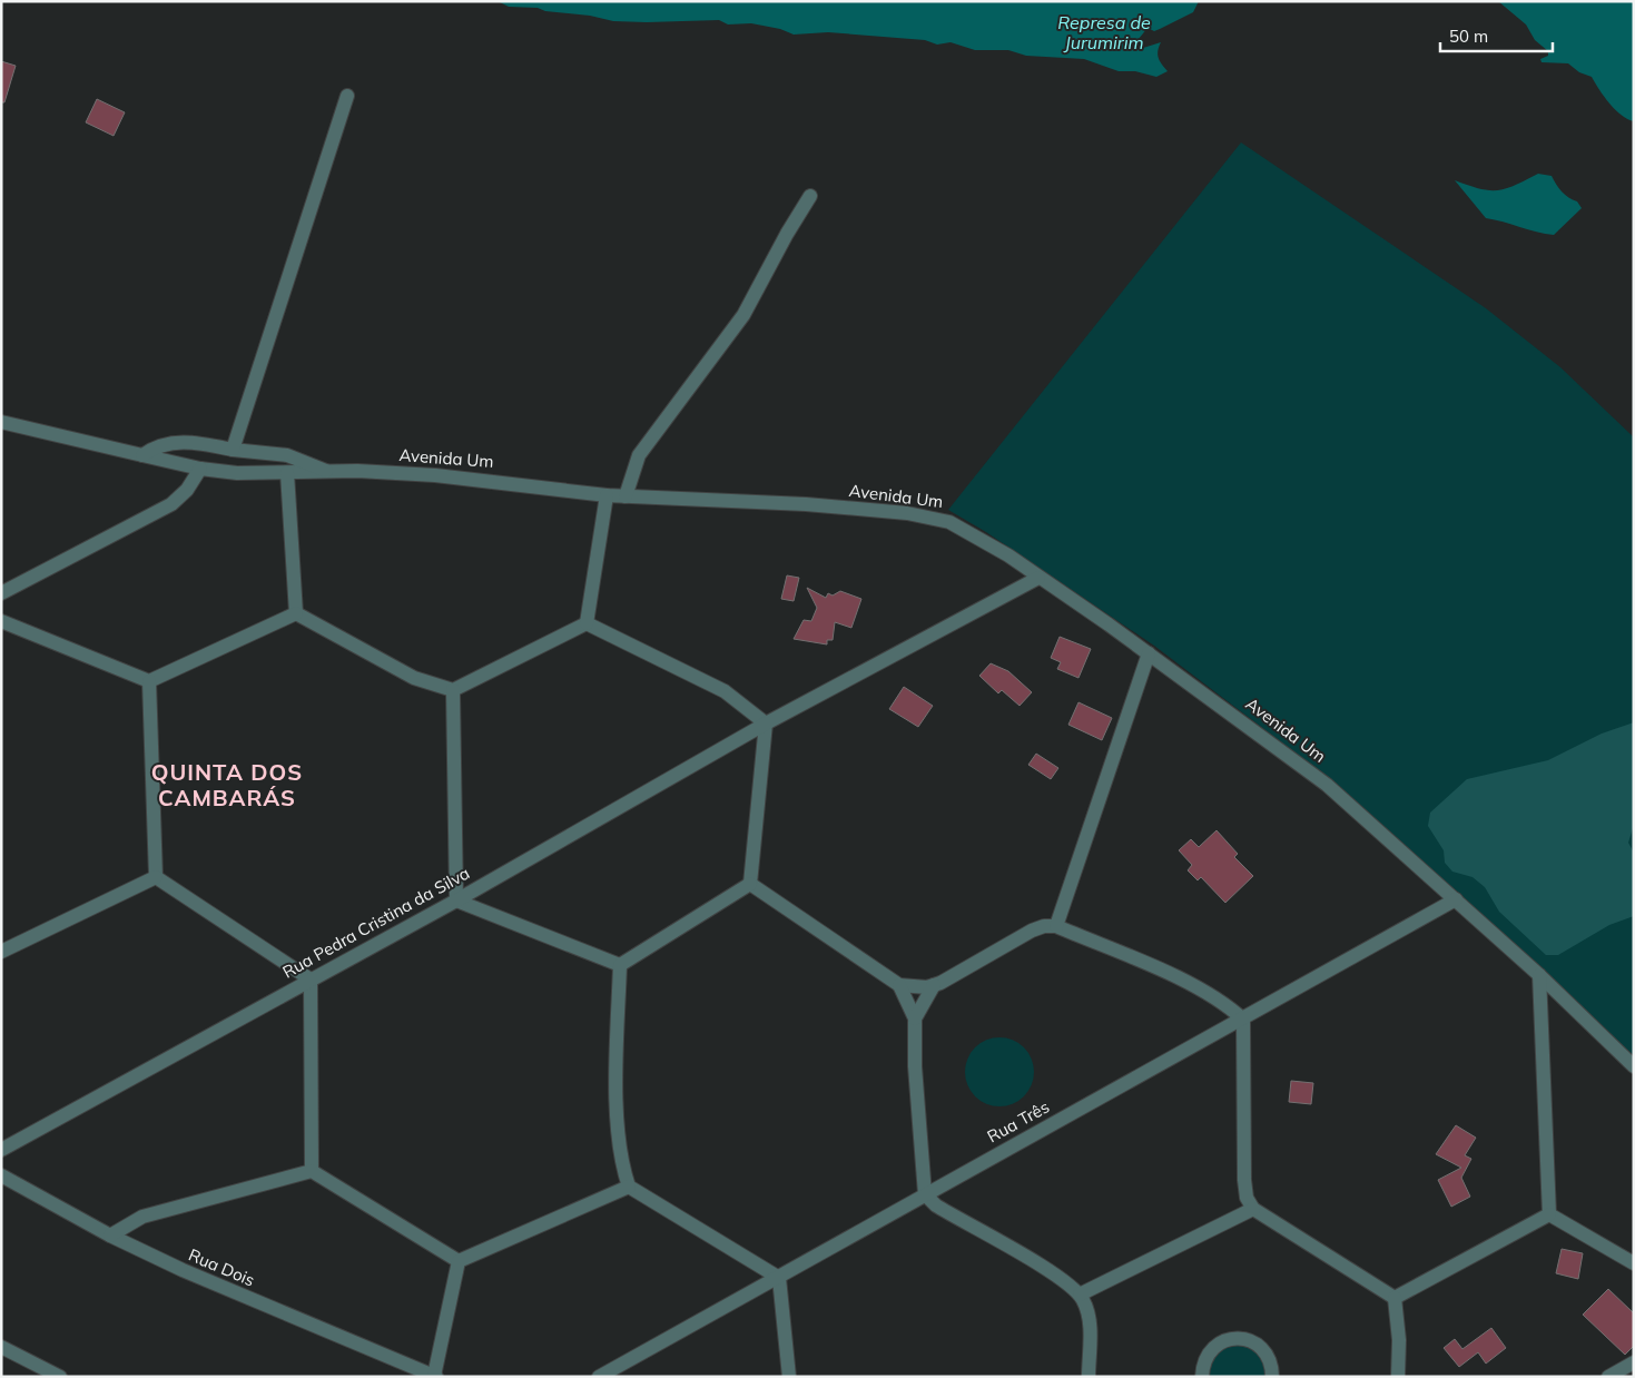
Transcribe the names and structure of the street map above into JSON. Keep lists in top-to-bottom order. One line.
{"streets":{"street":["Avenida Um","Rua Pedra Cristina da Silva","Rua Três","Rua Dois"]},"crossings":[["Avenida Um","Rua Pedra Cristina da Silva"],["Avenida Um","Rua Três"]],"districts":["QUINTA DOS CAMBARÁS"],"water":["Represa de Jurumirim"],"scale_bar":"50 m"}
